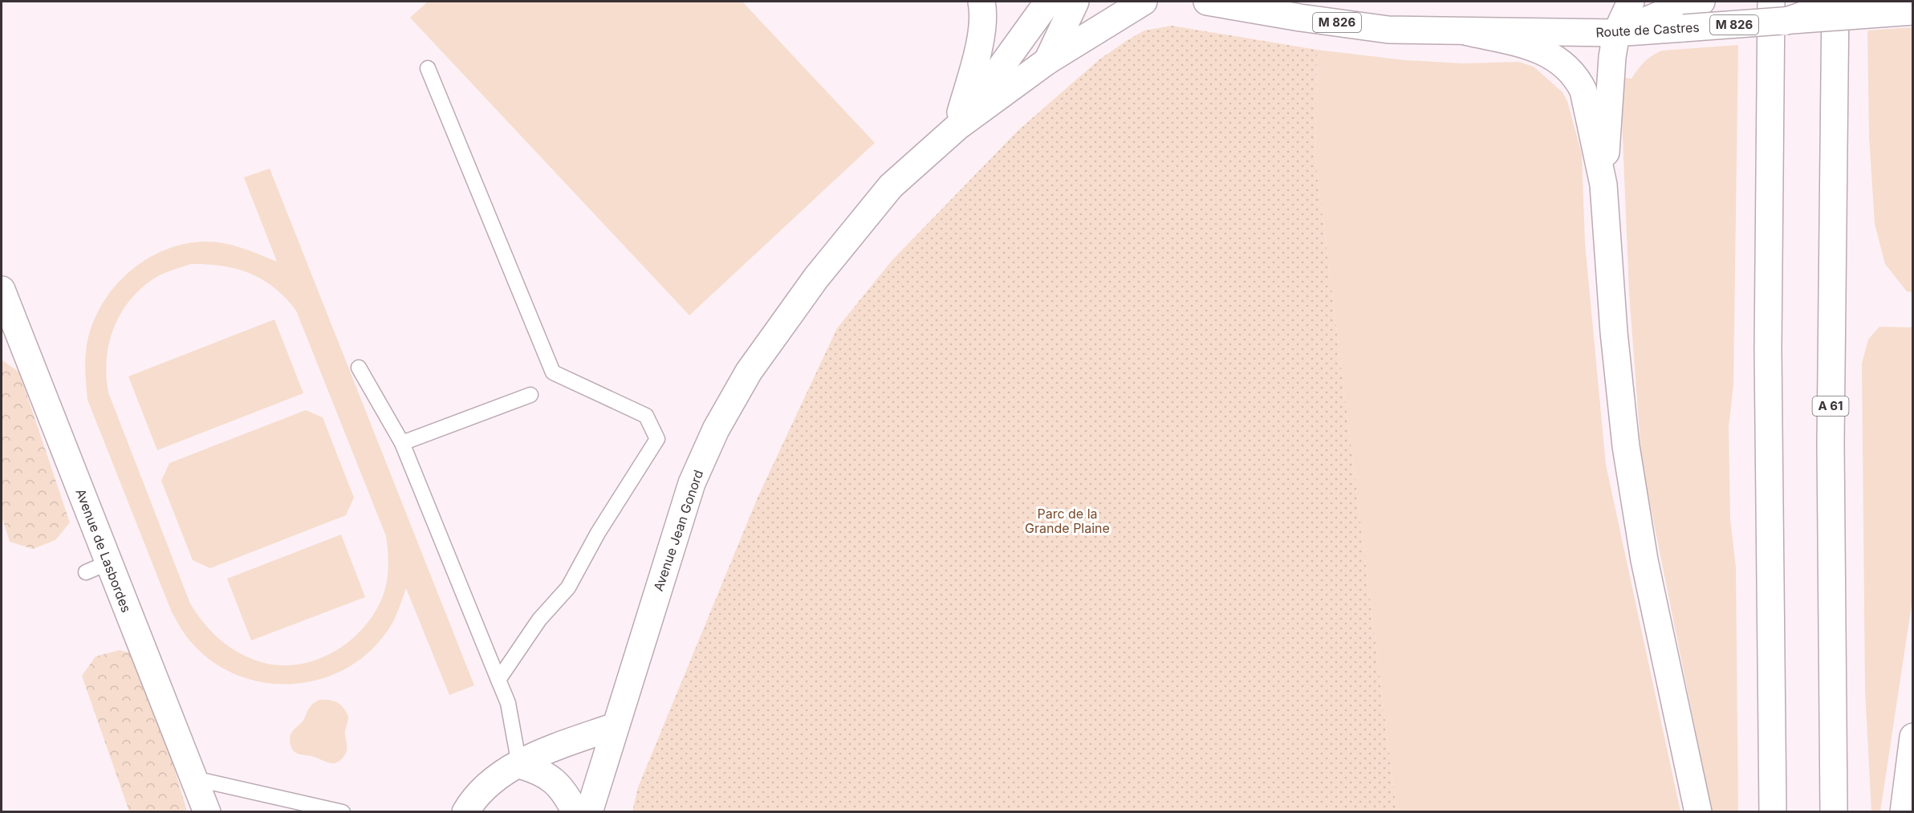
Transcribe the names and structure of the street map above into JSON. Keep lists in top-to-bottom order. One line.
{"streets":{"main road":["M 826","Route de Castres","A 61","Avenue Jean Gonord","Avenue de Lasbordes"]},"crossings":[["M 826","Route de Castres"]],"parks":["Parc de la Grande Plaine"]}
